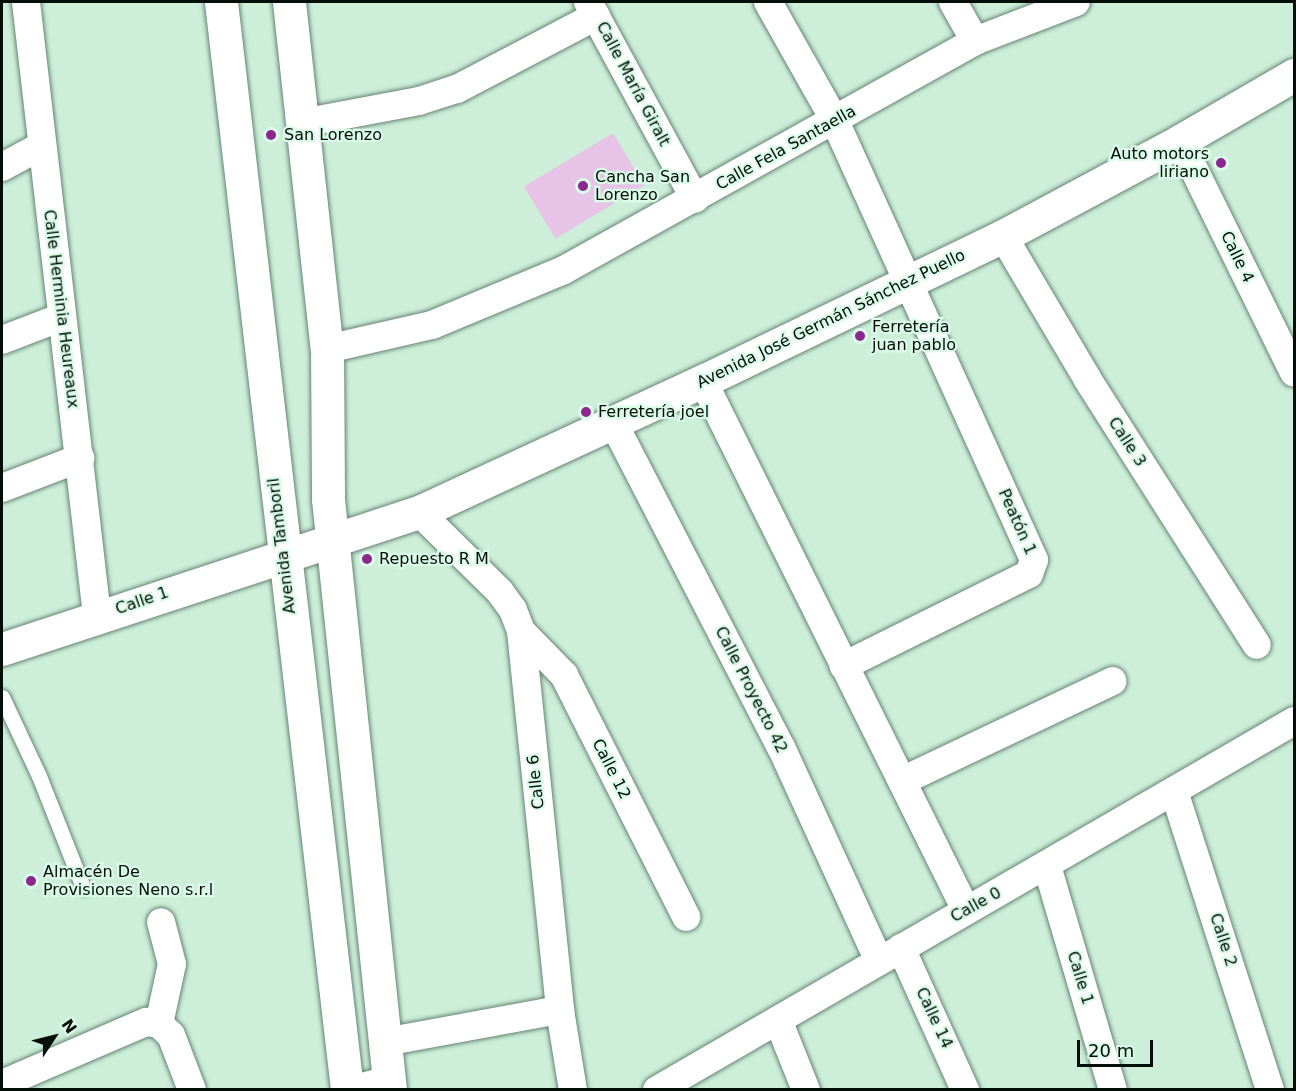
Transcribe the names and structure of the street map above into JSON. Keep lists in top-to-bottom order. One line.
{"streets":{"main road":["Avenida José Germán Sánchez Puello","Avenida Tamboril","Calle 1"],"street":["Calle María Giralt","Calle Fela Santaella","Calle 4","Calle Herminia Heureaux","Calle 3","Peatón 1","Calle Proyecto 42","Calle 12","Calle 6","Calle 0","Calle 2","Calle 14"]},"crossings":[["Calle María Giralt","Calle Fela Santaella"],["Calle 4","Avenida José Germán Sánchez Puello"],["Calle Herminia Heureaux","Calle 1"],["Avenida José Germán Sánchez Puello","Calle 3"],["Avenida José Germán Sánchez Puello","Peatón 1"],["Avenida José Germán Sánchez Puello","Avenida Tamboril"],["Avenida José Germán Sánchez Puello","Calle 1"],["Avenida José Germán Sánchez Puello","Calle Proyecto 42"],["Avenida José Germán Sánchez Puello","Calle 6"],["Avenida Tamboril","Calle 1"],["Calle 1","Calle 0"],["Calle Proyecto 42","Calle 0"],["Calle Proyecto 42","Calle 14"],["Calle 12","Calle 6"],["Calle 0","Calle 2"],["Calle 0","Calle 14"]],"places":["San Lorenzo","Auto motors liriano","Cancha San Lorenzo","Ferretería juan pablo","Ferretería joel","Repuesto R M","Almacén De Provisiones Neno s.r.l"],"scale_bar":"20 m","north":"top right"}
